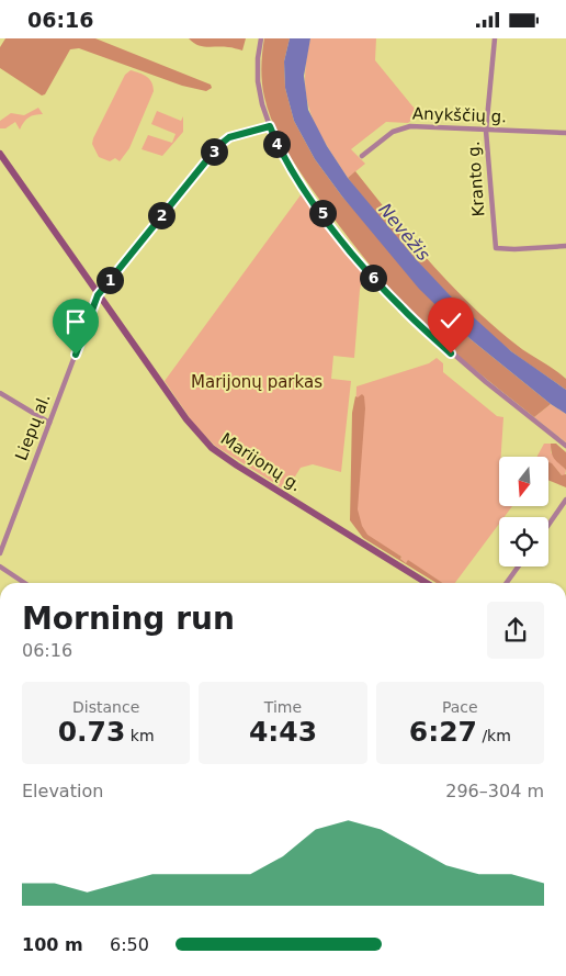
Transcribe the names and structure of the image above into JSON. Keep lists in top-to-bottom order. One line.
{"streets":{"main road":["Marijonų g."],"street":["Anykščių g.","Kranto g.","Liepų al."]},"crossings":[["Anykščių g.","Kranto g."],["Liepų al.","Marijonų g."]],"water":["Nevėžis"],"parks":["Marijonų parkas"],"north":"bottom","page":{"status":"06:16","pins":["4","3","5","2","6","1"],"heading":["Morning run","06:16"],"stats":[["Distance","0.73 km"],["Time","4:43"],["Pace","6:27 /km"]],"chart":["Elevation","296–304 m"],"list":[{"name":"100 m","note":"6:50"}]}}
